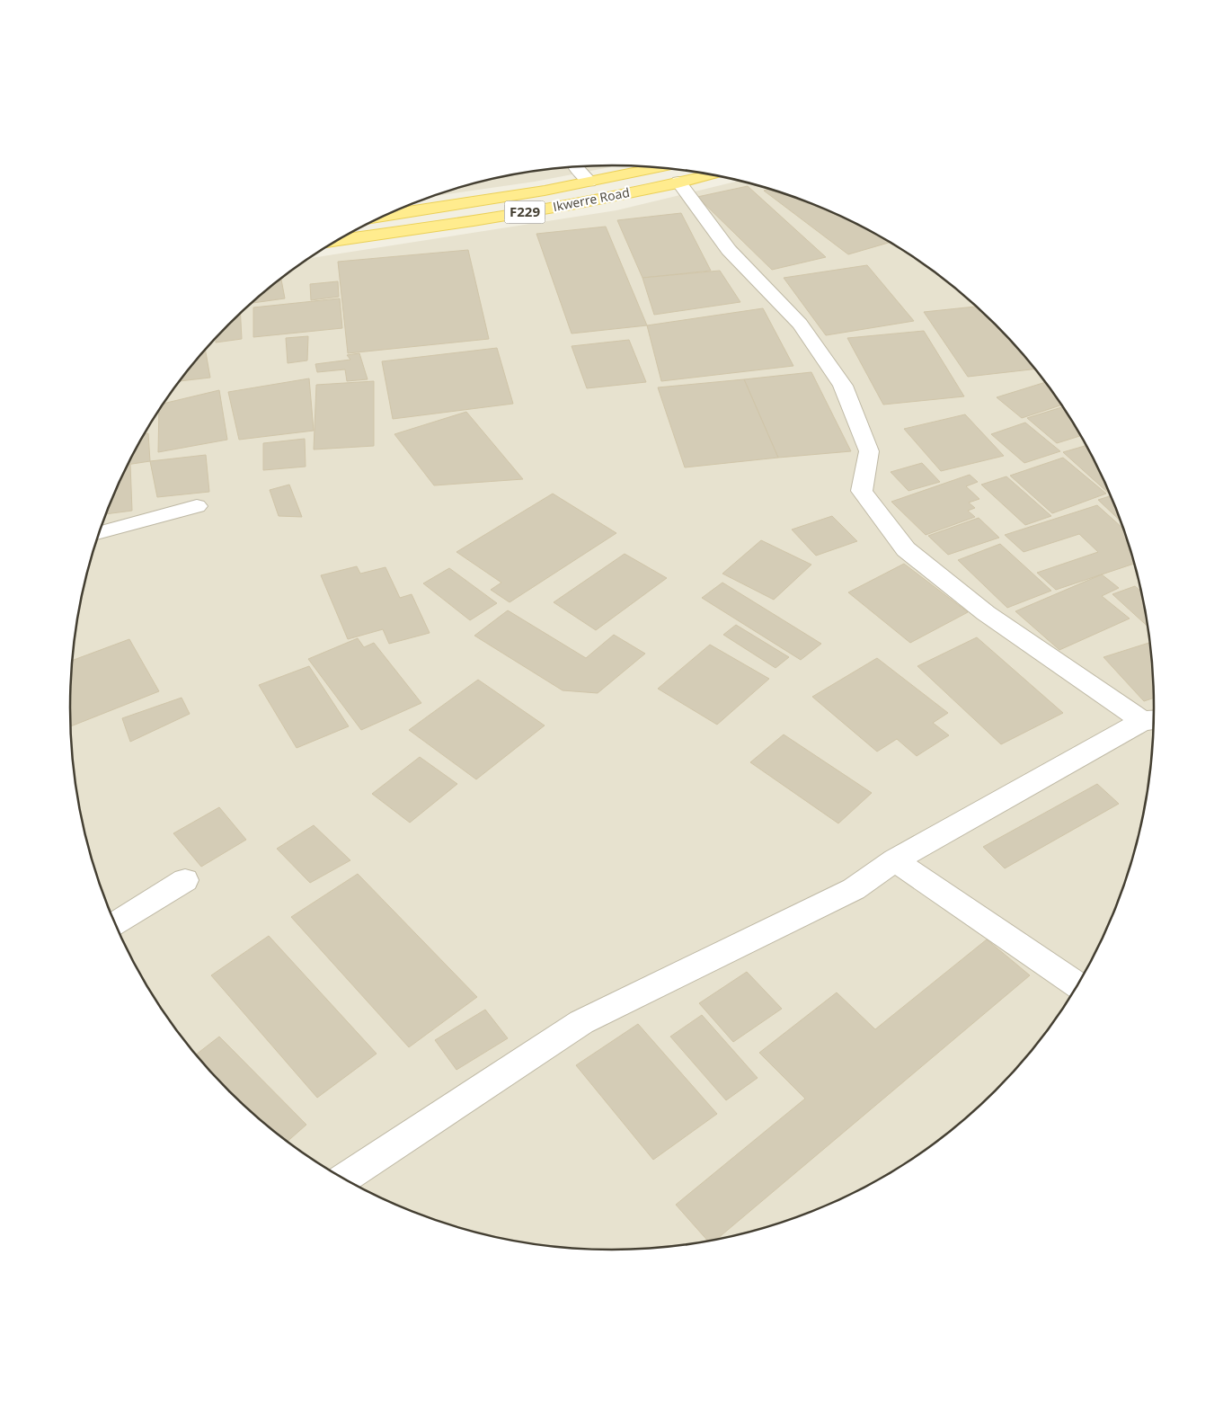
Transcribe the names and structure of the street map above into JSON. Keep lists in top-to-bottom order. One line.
{"streets":{"main road":["Ikwerre Road","F229"]},"crossings":[["Ikwerre Road","F229"]]}
